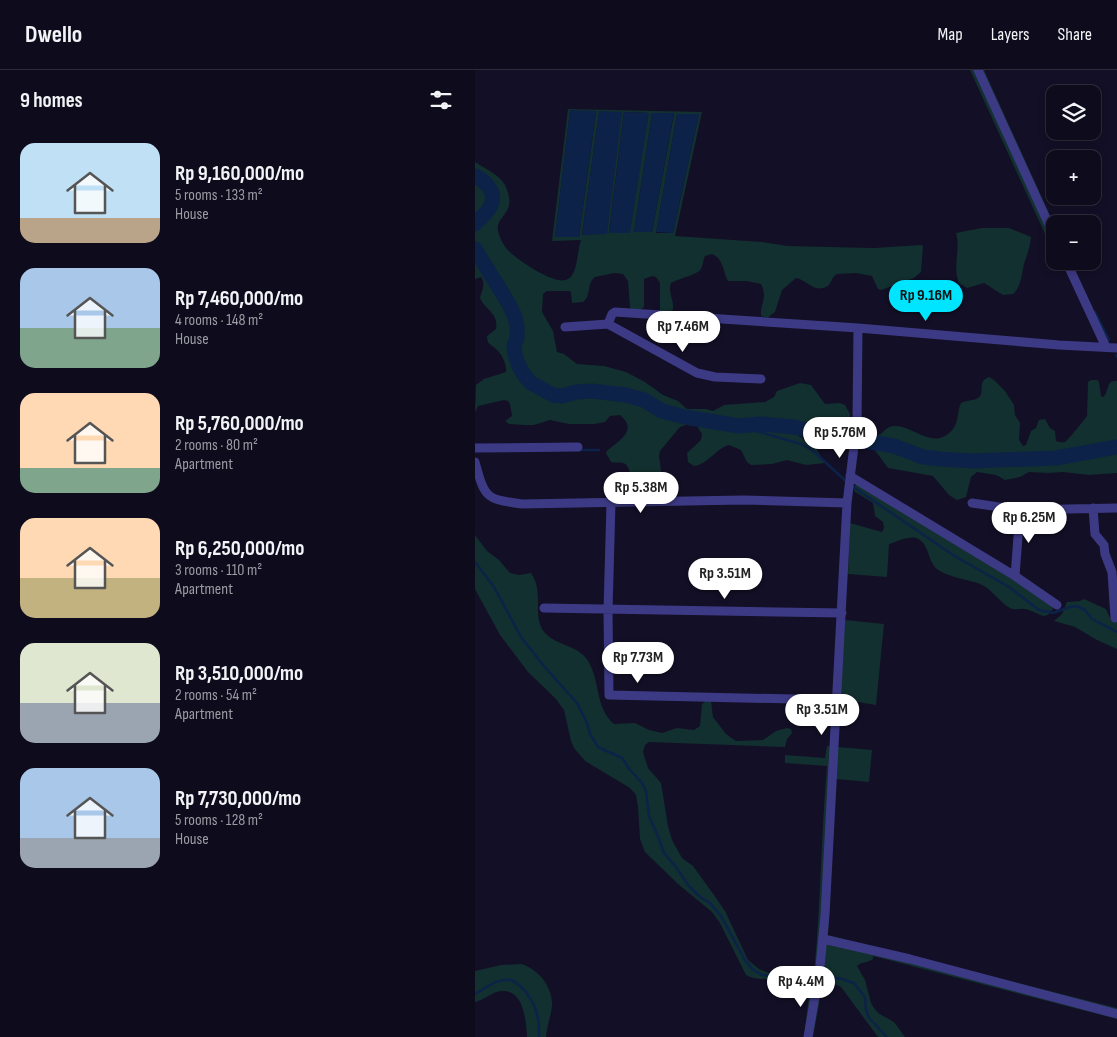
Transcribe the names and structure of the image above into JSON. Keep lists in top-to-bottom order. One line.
{"page":{"header":"Dwello","nav":["Map","Layers","Share"],"heading":"9 homes","map_buttons":["+","−"],"list":[{"name":"Rp 9,160,000/mo","note":"5 rooms · 133 m² · House"},{"name":"Rp 7,460,000/mo","note":"4 rooms · 148 m² · House"},{"name":"Rp 5,760,000/mo","note":"2 rooms · 80 m² · Apartment"},{"name":"Rp 6,250,000/mo","note":"3 rooms · 110 m² · Apartment"},{"name":"Rp 3,510,000/mo","note":"2 rooms · 54 m² · Apartment"},{"name":"Rp 7,730,000/mo","note":"5 rooms · 128 m² · House"}],"price":["Rp 9.16M","Rp 7.46M","Rp 5.76M","Rp 5.38M","Rp 6.25M","Rp 3.51M","Rp 7.73M","Rp 3.51M","Rp 4.4M"]}}
